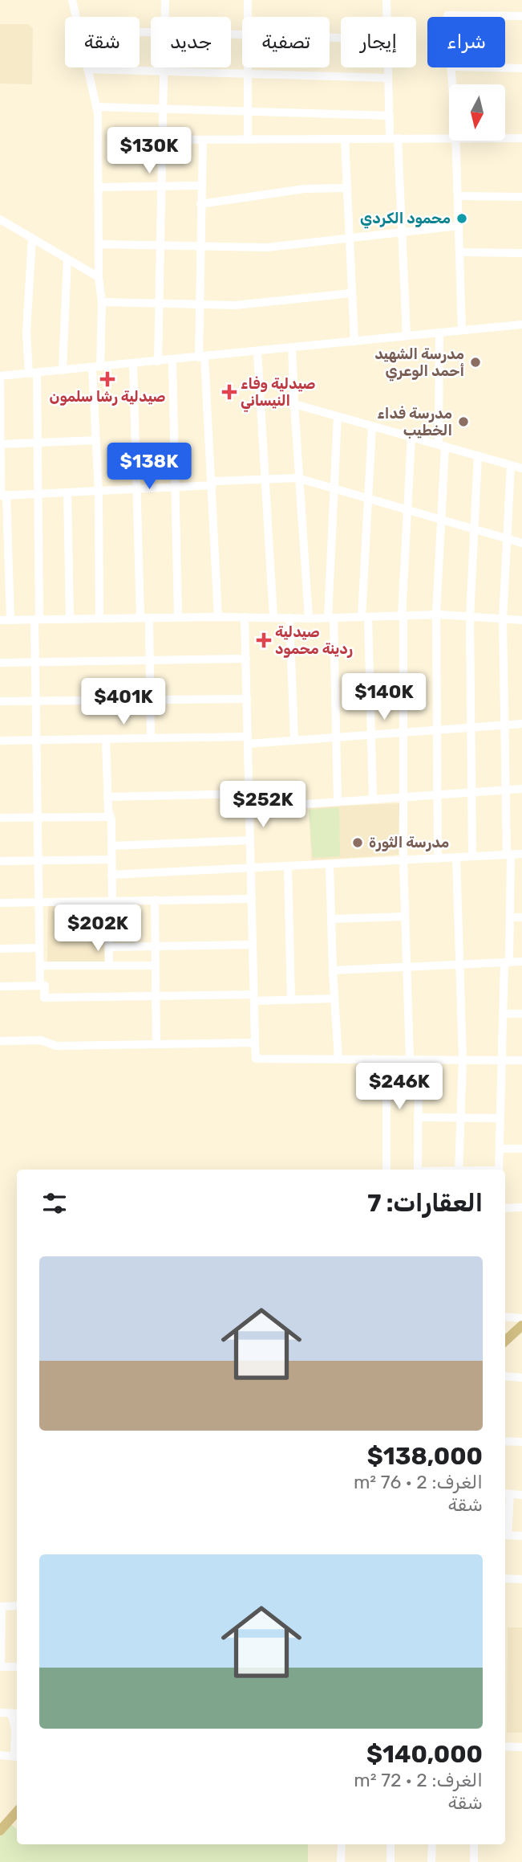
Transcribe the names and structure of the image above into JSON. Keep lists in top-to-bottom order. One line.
{"places":{"other":["محمود الكردي","مدرسة الشهيد أحمد الوعري","مدرسة فداء الخطيب","مدرسة الثورة"],"health":["صيدلية رشا سلمون","صيدلية وفاء النيساني","صيدلية ردينة محمود"]},"north":"bottom","page":{"chip":["شراء","إيجار","تصفية","جديد","شقة"],"price":["$130K","$138K","$140K","$401K","$252K","$202K","$246K"],"heading":"العقارات: 7","list":[{"name":"$138,000","note":"الغرف: 2 · 76 m² · شقة"},{"name":"$140,000","note":"الغرف: 2 · 72 m² · شقة"}]}}
